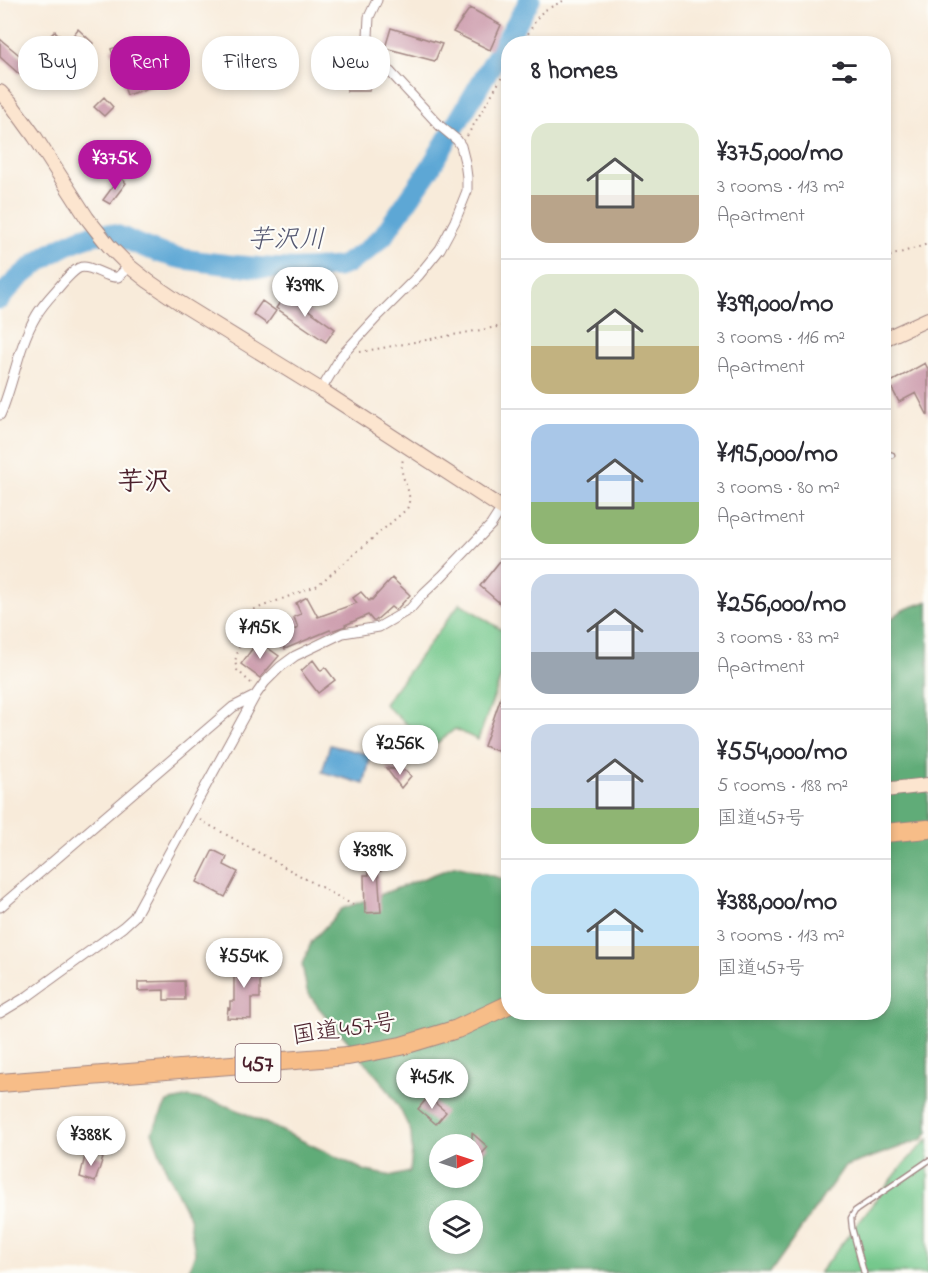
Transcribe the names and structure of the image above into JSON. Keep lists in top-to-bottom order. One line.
{"streets":{"highway":["国道457号","457"]},"districts":["芋沢"],"water":["芋沢川"],"north":"right","page":{"chip":["Buy","Rent","Filters","New"],"heading":"8 homes","list":[{"name":"¥375,000/mo","note":"3 rooms · 113 m² · Apartment"},{"name":"¥399,000/mo","note":"3 rooms · 116 m² · Apartment"},{"name":"¥195,000/mo","note":"3 rooms · 80 m² · Apartment"},{"name":"¥256,000/mo","note":"3 rooms · 83 m² · Apartment"},{"name":"¥554,000/mo","note":"5 rooms · 188 m² · 国道457号"},{"name":"¥388,000/mo","note":"3 rooms · 113 m² · 国道457号"}],"price":["¥375K","¥399K","¥195K","¥256K","¥389K","¥554K","¥451K","¥388K"]}}
